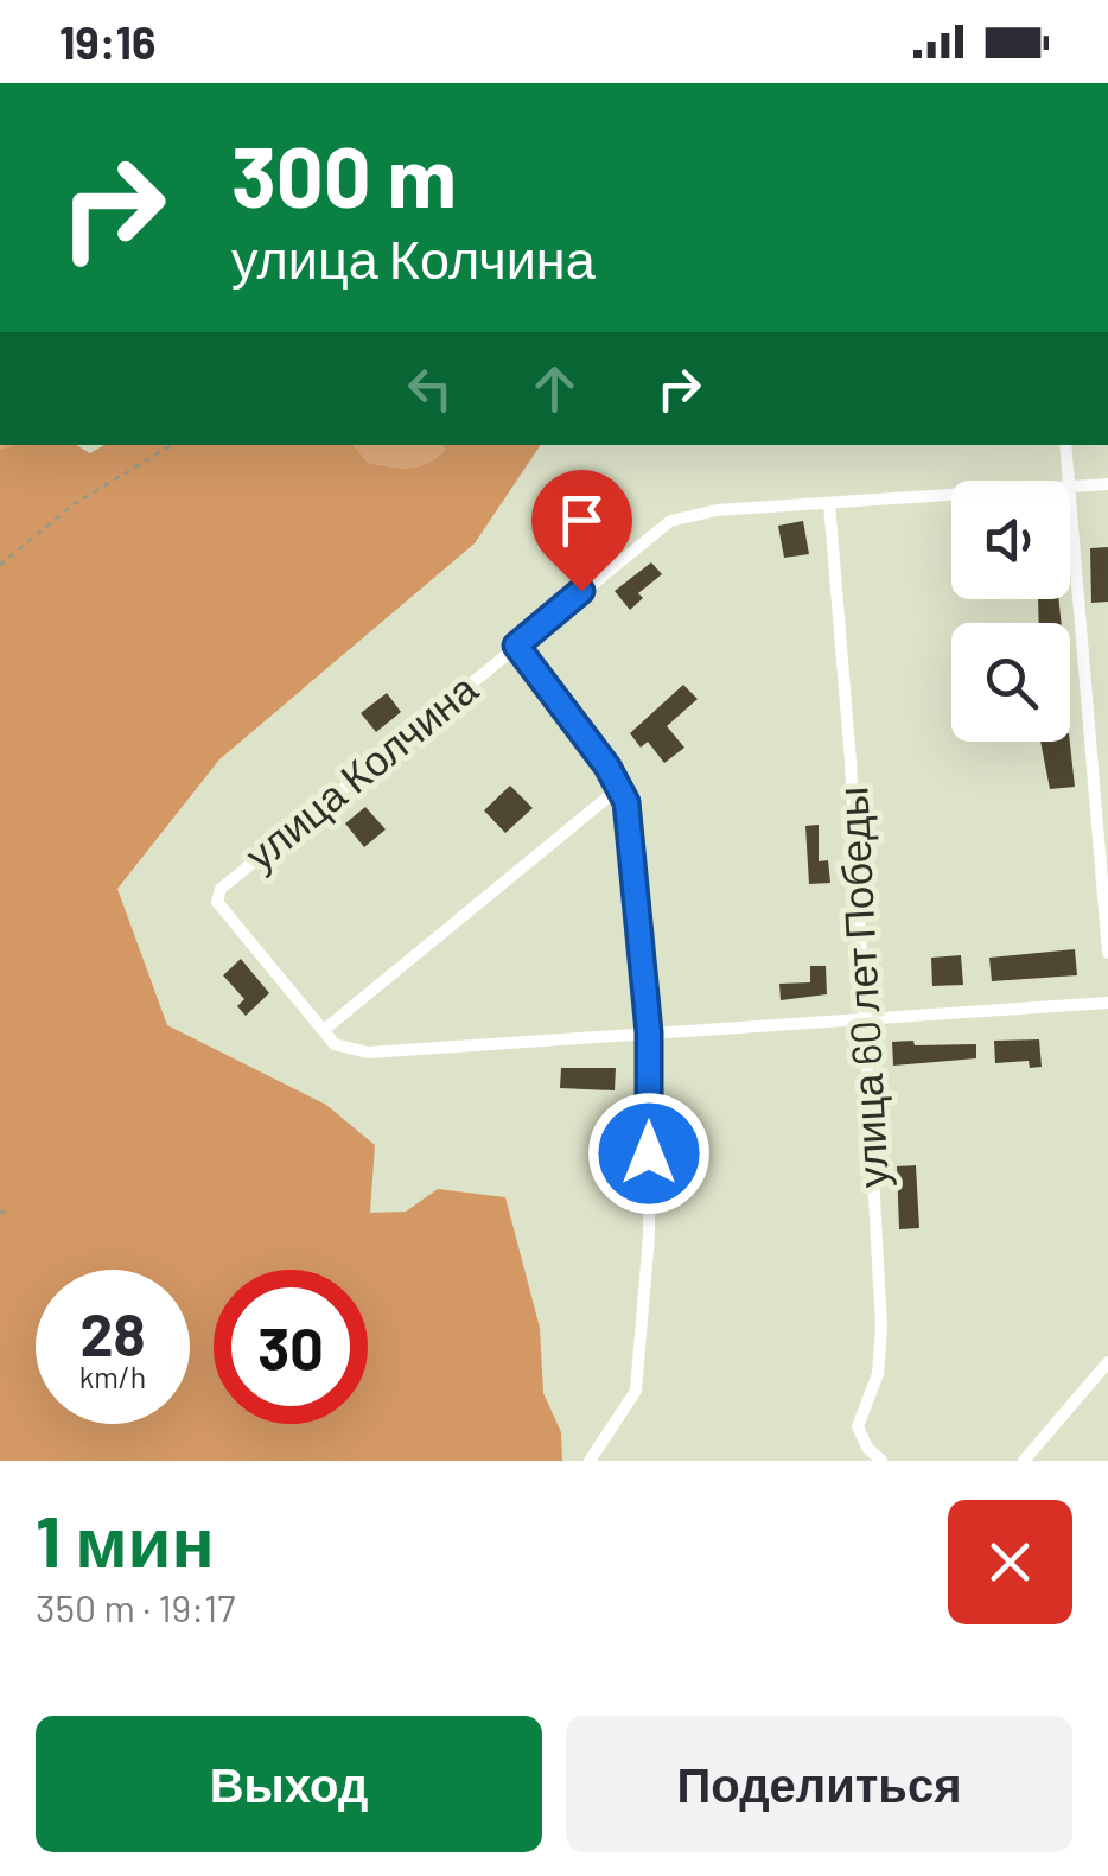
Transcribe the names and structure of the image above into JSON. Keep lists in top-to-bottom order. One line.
{"streets":{"street":["улица Колчина","улица 60 лет Победы"]},"crossings":[["улица Колчина","улица 60 лет Победы"]],"page":{"status":"19:16","turn":["300 m","улица Колчина"],"speed":"28 km/h","limit":"30","heading":["1 мин","350 m · 19:17"],"buttons":["Выход","Поделиться"]}}
